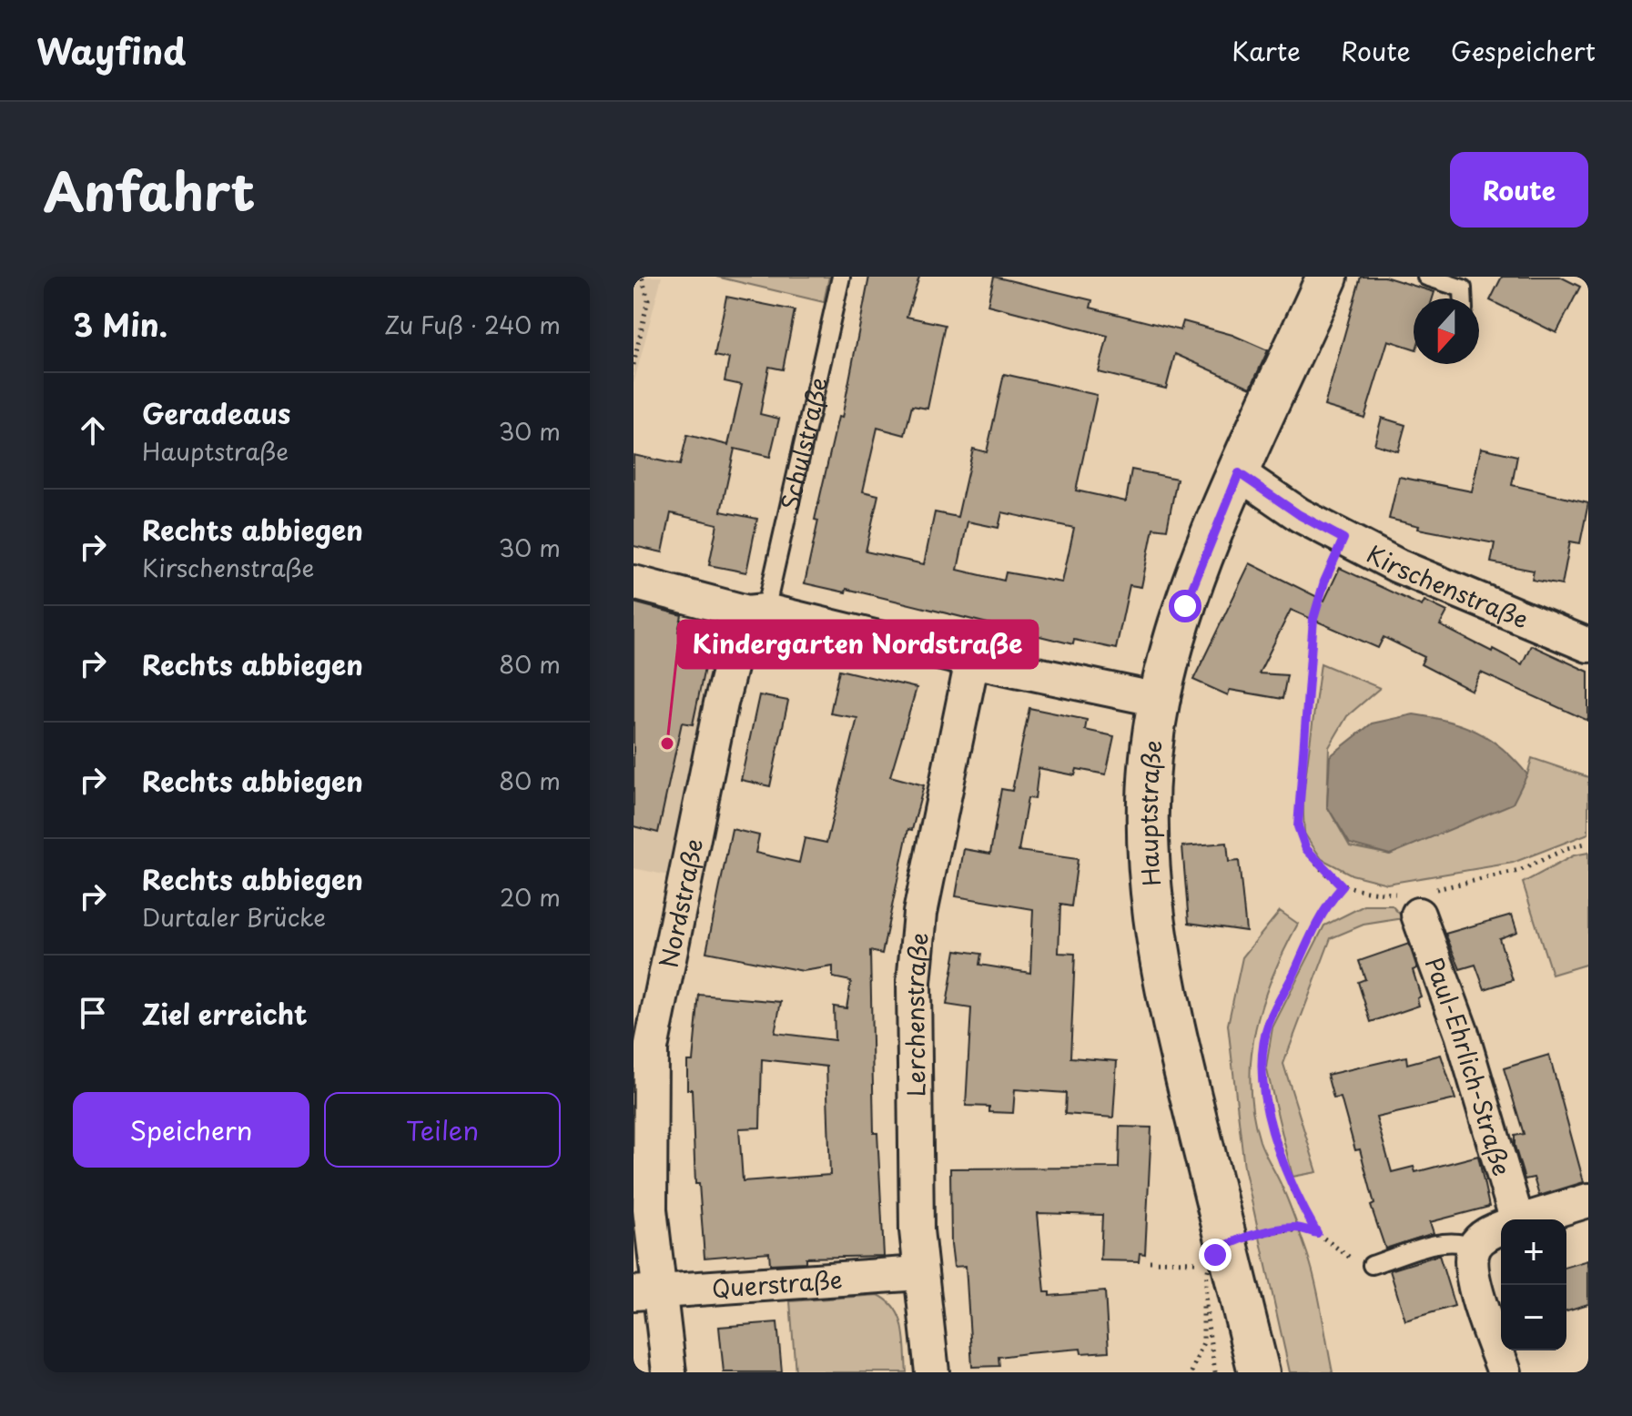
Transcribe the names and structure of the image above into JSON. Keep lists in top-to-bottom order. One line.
{"streets":{"main road":["Hauptstraße"],"street":["Kirschenstraße","Nordstraße","Lerchenstraße","Paul-Ehrlich-Straße","Querstraße"],"lane":["Schulstraße"]},"crossings":[["Schulstraße","Nordstraße"],["Kirschenstraße","Hauptstraße"],["Nordstraße","Querstraße"],["Lerchenstraße","Querstraße"]],"places":["Kindergarten Nordstraße"],"north":"bottom","page":{"header":"Wayfind","nav":["Karte","Route","Gespeichert"],"title":"Anfahrt","buttons":["Route",["Speichern","Teilen"]],"heading":["3 Min.","Zu Fuß · 240 m"],"list":[["Geradeaus","Hauptstraße","30 m"],["Rechts abbiegen","Kirschenstraße","30 m"],["Rechts abbiegen","80 m"],["Rechts abbiegen","80 m"],["Rechts abbiegen","Durtaler Brücke","20 m"],"Ziel erreicht"],"map_buttons":["+","−"]}}
